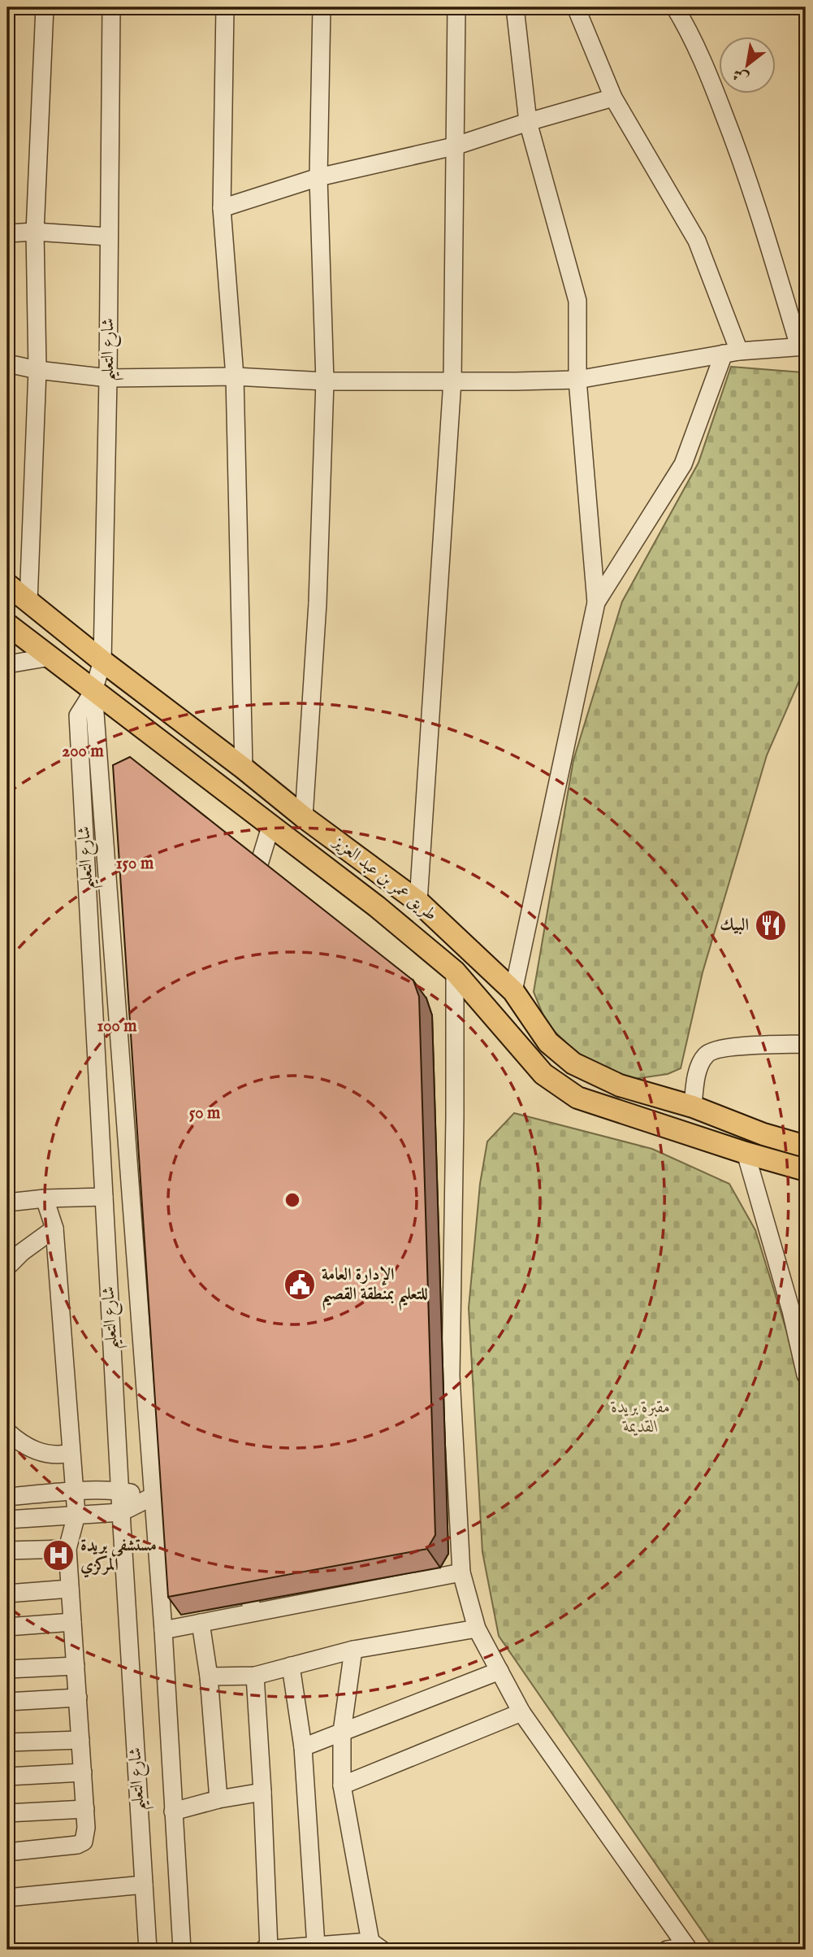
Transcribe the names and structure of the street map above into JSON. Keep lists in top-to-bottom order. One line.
{"streets":{"main road":["طريق عمر بن عبد العزيز"],"street":["شارع التعليم"]},"crossings":[["شارع التعليم","طريق عمر بن عبد العزيز"]],"parks":["مقبرة بريدة القديمة"],"places":{"restaurant":["البيك"],"public building":["الإدارة العامة للتعليم بمنطقة القصيم"],"hospital":["مستشفى بريدة المركزي"]},"north":"bottom left","rings":["200 m","150 m","100 m","50 m"]}
